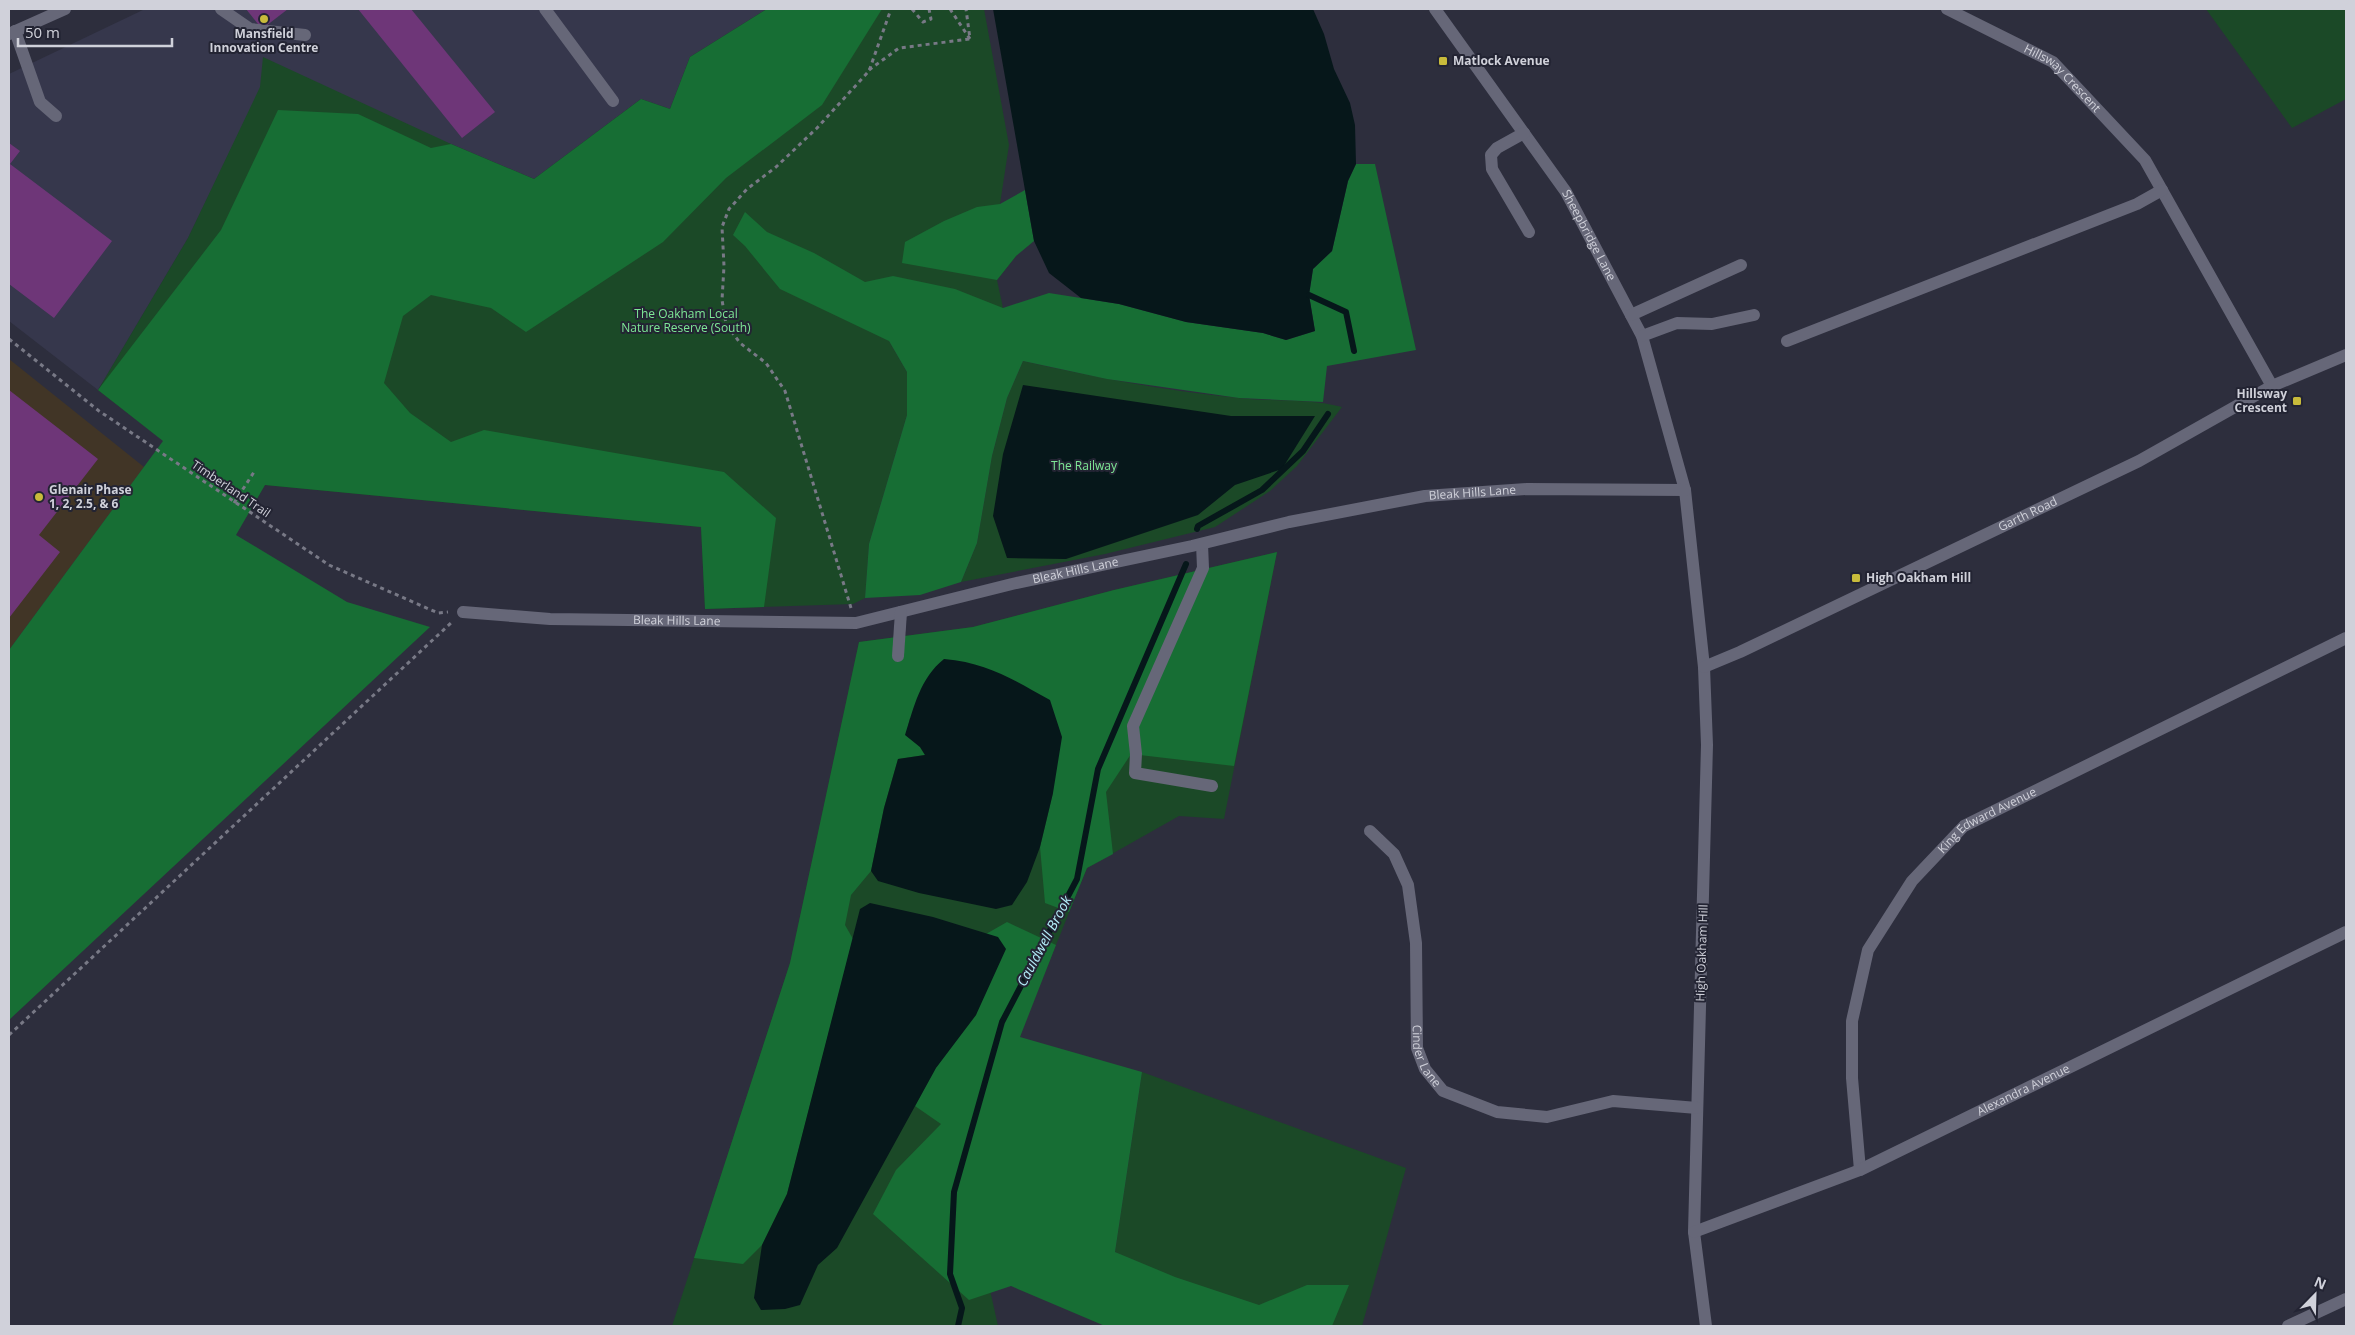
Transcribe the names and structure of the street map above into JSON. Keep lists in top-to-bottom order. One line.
{"streets":{"street":["Hillsway Crescent","Sheepbridge Lane","Bleak Hills Lane","Garth Road","King Edward Avenue","High Oakham Hill","Cinder Lane","Alexandra Avenue"],"path":["Timberland Trail"]},"crossings":[["Hillsway Crescent","Garth Road"],["Sheepbridge Lane","Bleak Hills Lane"],["Sheepbridge Lane","High Oakham Hill"],["Timberland Trail","Bleak Hills Lane"],["Bleak Hills Lane","High Oakham Hill"],["Garth Road","High Oakham Hill"],["King Edward Avenue","Alexandra Avenue"],["High Oakham Hill","Cinder Lane"],["High Oakham Hill","Alexandra Avenue"]],"water":["Cauldwell Brook"],"parks":["The Oakham Local Nature Reserve (South)","The Railway"],"places":{"other":["Mansfield Innovation Centre","Glenair Phase 1, 2, 2.5, & 6"],"transit":["Matlock Avenue","Hillsway Crescent","High Oakham Hill"]},"scale_bar":"50 m","north":"top right"}
